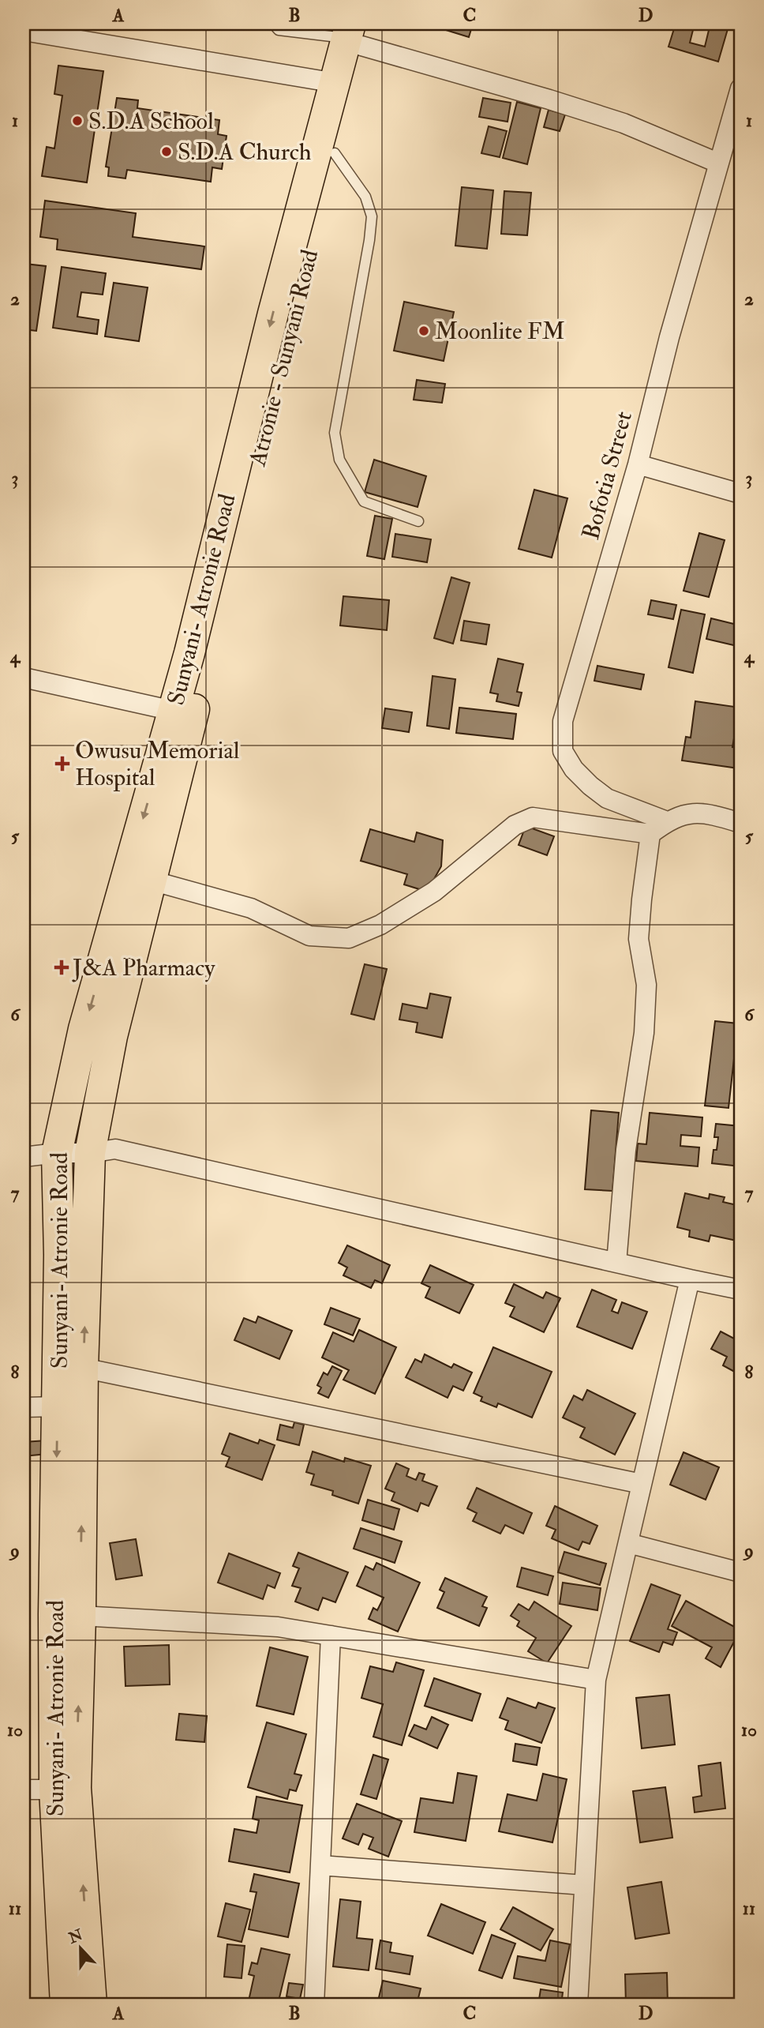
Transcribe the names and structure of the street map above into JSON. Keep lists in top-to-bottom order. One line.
{"streets":{"highway":["Atronie - Sunyani Road","Sunyani- Atronie Road"],"street":["Bofotia Street"]},"crossings":[["Atronie - Sunyani Road","Sunyani- Atronie Road"]],"one_way":["Atronie - Sunyani Road","Sunyani- Atronie Road"],"places":{"other":["S.D.A School","S.D.A Church","Moonlite FM"],"health":["Owusu Memorial Hospital","J&A Pharmacy"]},"north":"top","grid":{"columns":["A","B","C","D"],"rows":["1","2","3","4","5","6","7","8","9","10","11"]}}
